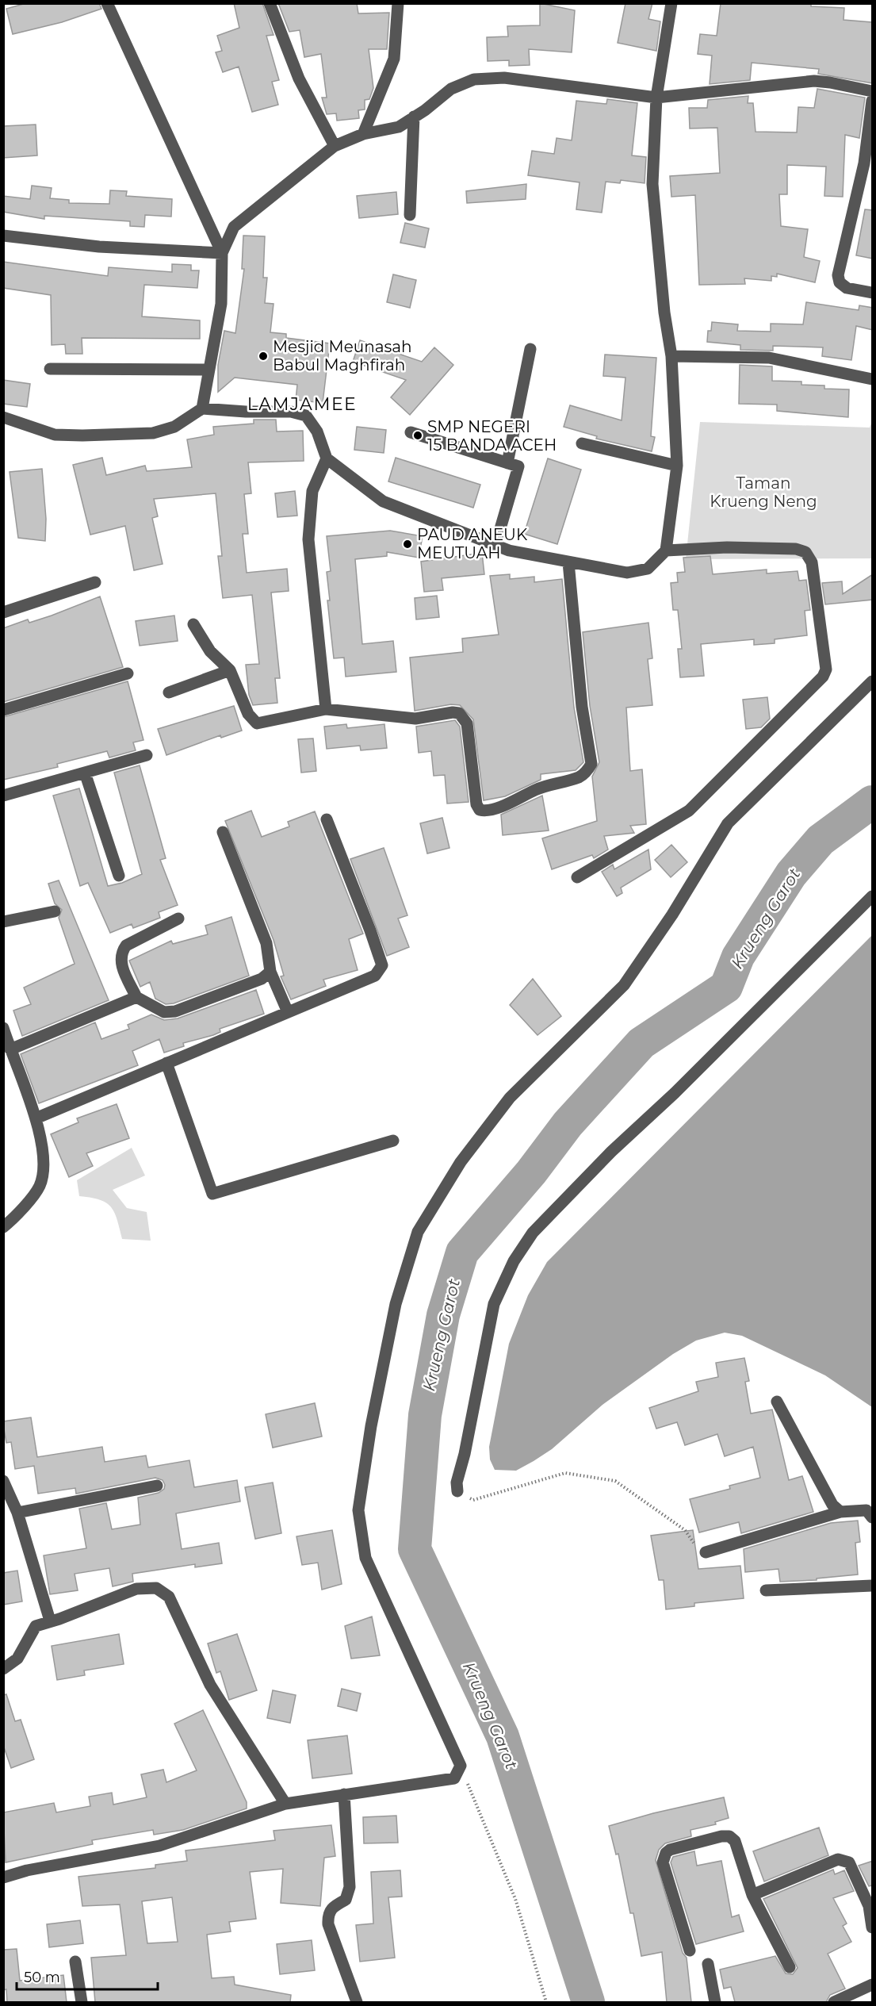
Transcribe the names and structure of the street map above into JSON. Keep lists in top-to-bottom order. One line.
{"districts":["LAMJAMEE"],"water":["Krueng Garot"],"parks":["Taman Krueng Neng"],"places":["Mesjid Meunasah Babul Maghfirah","SMP NEGERI 15 BANDA ACEH","PAUD ANEUK MEUTUAH"],"scale_bar":"50 m"}
